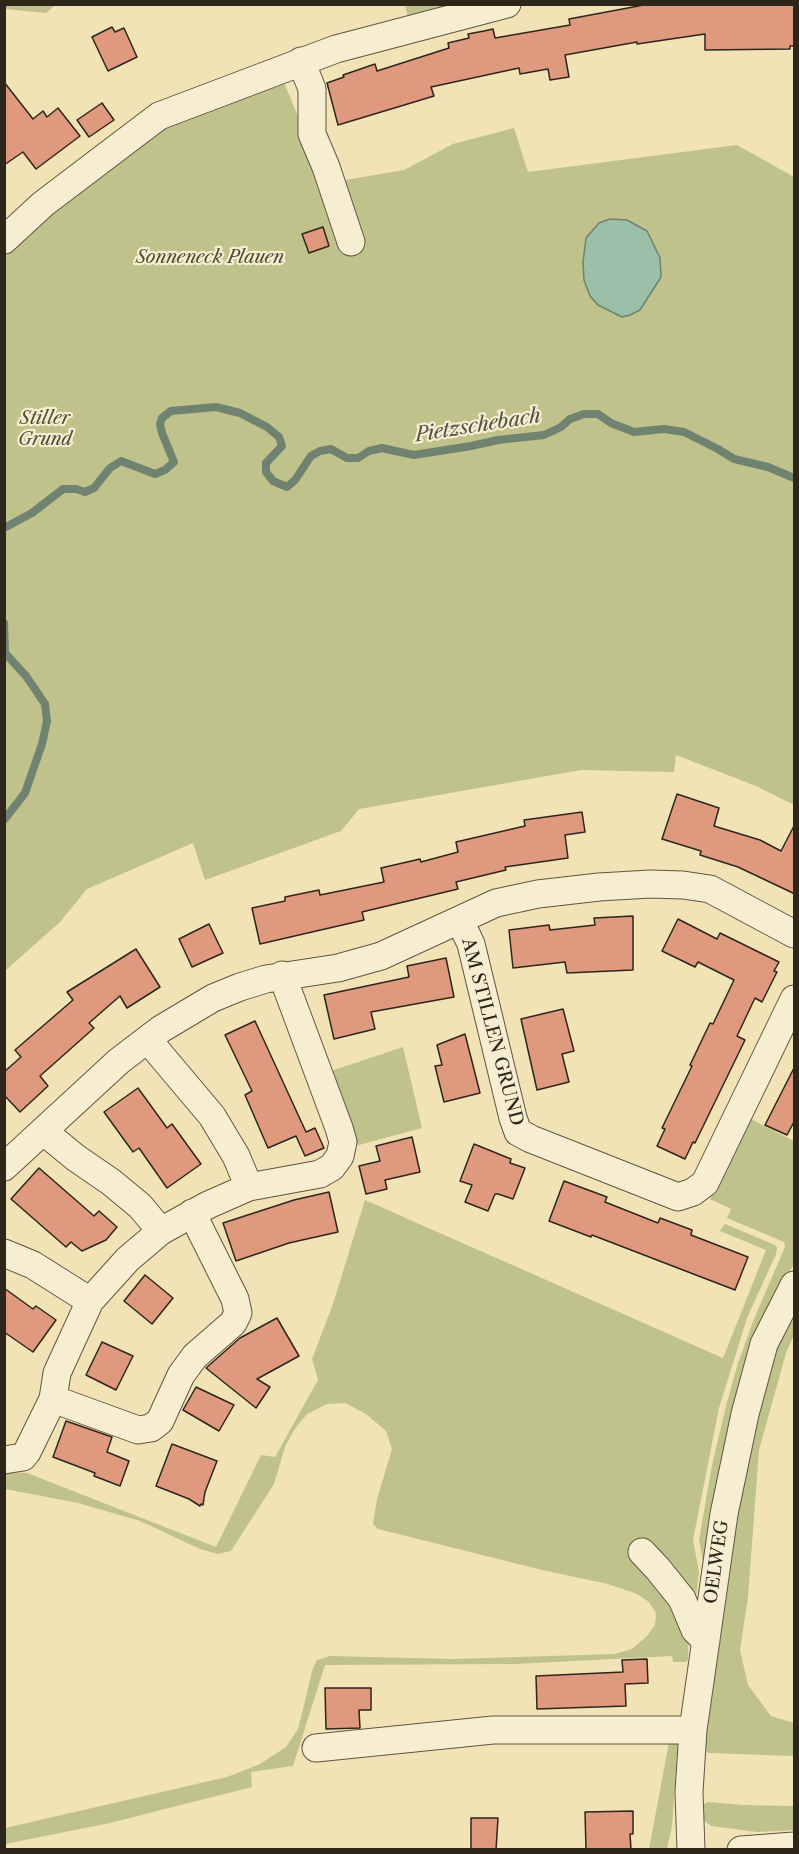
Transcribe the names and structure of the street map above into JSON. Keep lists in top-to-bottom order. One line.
{"streets":{"street":["AM STILLEN GRUND","OELWEG"]},"water":["Pietzschebach"],"parks":["Sonneneck Plauen","Stiller Grund"]}
